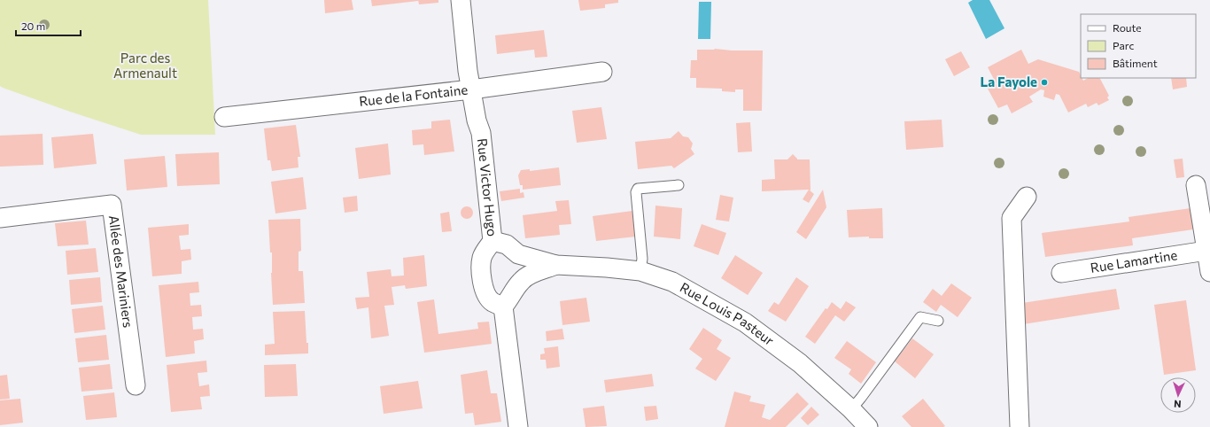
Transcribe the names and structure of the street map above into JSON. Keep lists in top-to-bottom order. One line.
{"streets":{"street":["Rue de la Fontaine","Rue Victor Hugo","Rue Lamartine","Allée des Mariniers","Rue Louis Pasteur"]},"crossings":[["Rue de la Fontaine","Rue Victor Hugo"],["Rue Victor Hugo","Rue Louis Pasteur"]],"parks":["Parc des Armenault"],"places":["La Fayole"],"legend":["Route","Parc","Bâtiment"],"scale_bar":"20 m","north":"bottom"}
